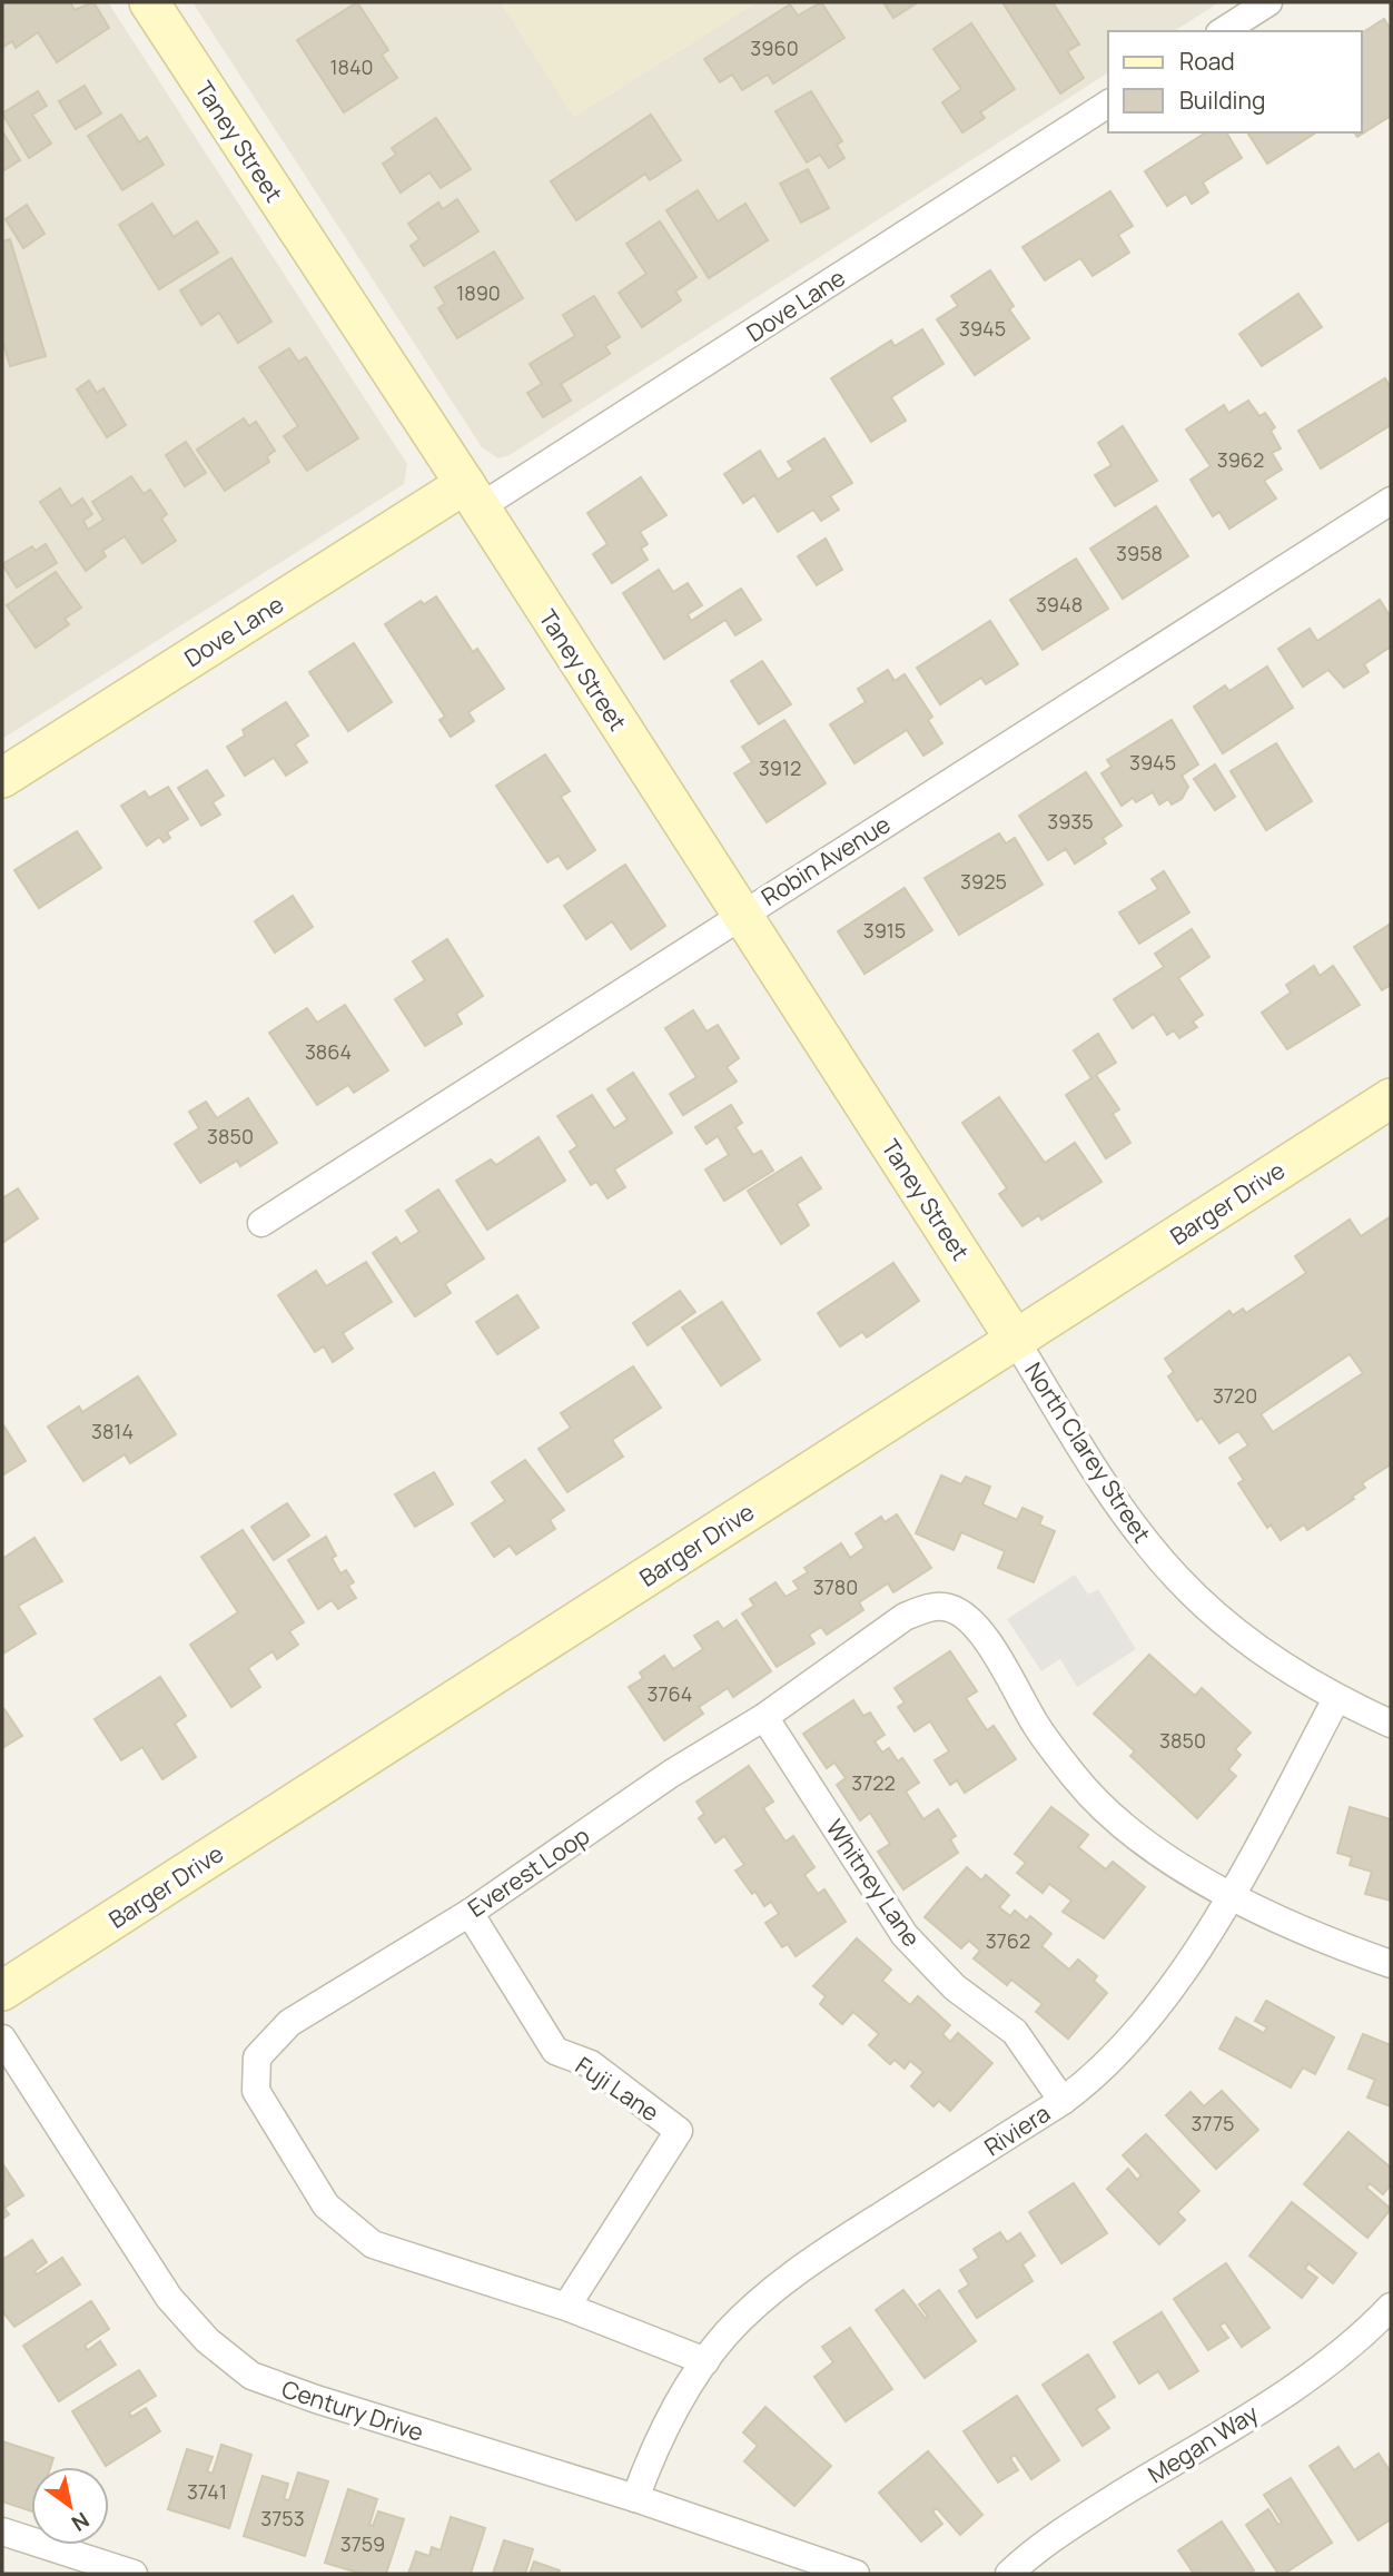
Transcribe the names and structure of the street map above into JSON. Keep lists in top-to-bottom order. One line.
{"streets":{"street":["Taney Street","Dove Lane","Robin Avenue","Barger Drive","North Clarey Street","Everest Loop","Whitney Lane","Fuji Lane","Riviera","Century Drive","Megan Way"]},"crossings":[["Taney Street","Dove Lane"],["Taney Street","Robin Avenue"],["Taney Street","Barger Drive"],["Taney Street","North Clarey Street"],["Barger Drive","North Clarey Street"],["North Clarey Street","Riviera"],["Everest Loop","Whitney Lane"],["Everest Loop","Fuji Lane"],["Everest Loop","Riviera"],["Whitney Lane","Riviera"],["Riviera","Century Drive"]],"house_numbers":["3960","1840","1890","3945","3962","3958","3948","3945","3912","3935","3925","3915","3864","3850","3720","3814","3780","3764","3850","3722","3762","3775","3741","3753","3759"],"legend":["Road","Building"],"north":"bottom right"}
